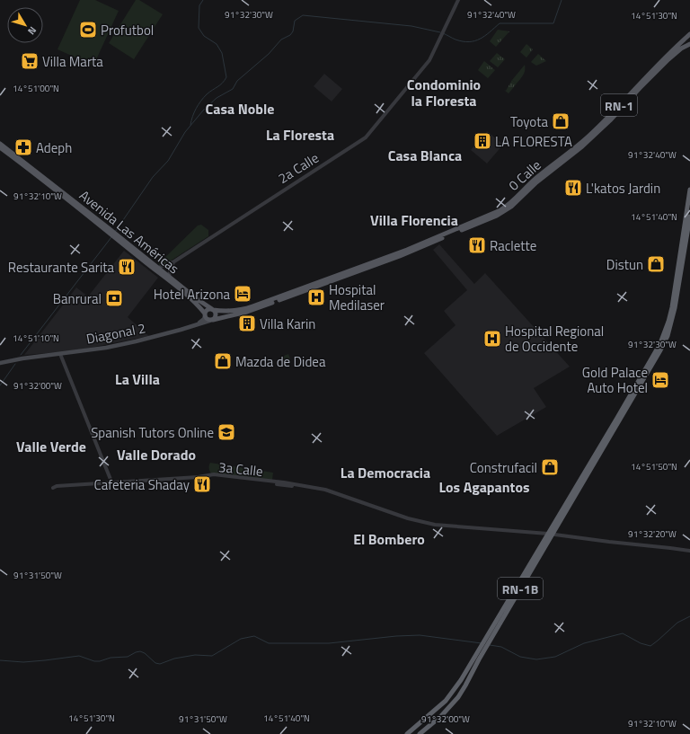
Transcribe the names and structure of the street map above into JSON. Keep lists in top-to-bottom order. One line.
{"streets":{"highway":["RN-1B"],"main road":["RN-1","0 Calle","Avenida Las Américas","Diagonal 2"],"street":["2a Calle","3a Calle"]},"crossings":[["2a Calle","Avenida Las Américas"],["0 Calle","Avenida Las Américas"],["0 Calle","Diagonal 2"],["Avenida Las Américas","Diagonal 2"],["3a Calle","RN-1B"]],"districts":["Condominio la Floresta","Casa Noble","La Floresta","Casa Blanca","Villa Florencia","La Villa","Valle Verde","Valle Dorado","La Democracia","Los Agapantos","El Bombero"],"places":{"sports":["Profutbol"],"supermarket":["Villa Marta"],"shop":["Toyota","Distun","Mazda de Didea","Construfacil"],"building":["LA FLORESTA","Villa Karin"],"pharmacy":["Adeph"],"restaurant":["L'katos Jardin","Raclette","Restaurante Sarita","Cafeteria Shaday"],"hotel":["Hotel Arizona","Gold Palace Auto Hotel"],"hospital":["Hospital Medilaser","Hospital Regional de Occidente"],"bank":["Banrural"],"school or university":["Spanish Tutors Online"]},"north":"bottom right","coordinates":["91°32'30\"W","91°32'40\"W","14°51'30\"N","14°51'00\"N","91°32'10\"W","14°51'40\"N","14°51'10\"N","91°32'00\"W","14°51'50\"N","91°32'20\"W","91°31'50\"W"]}
